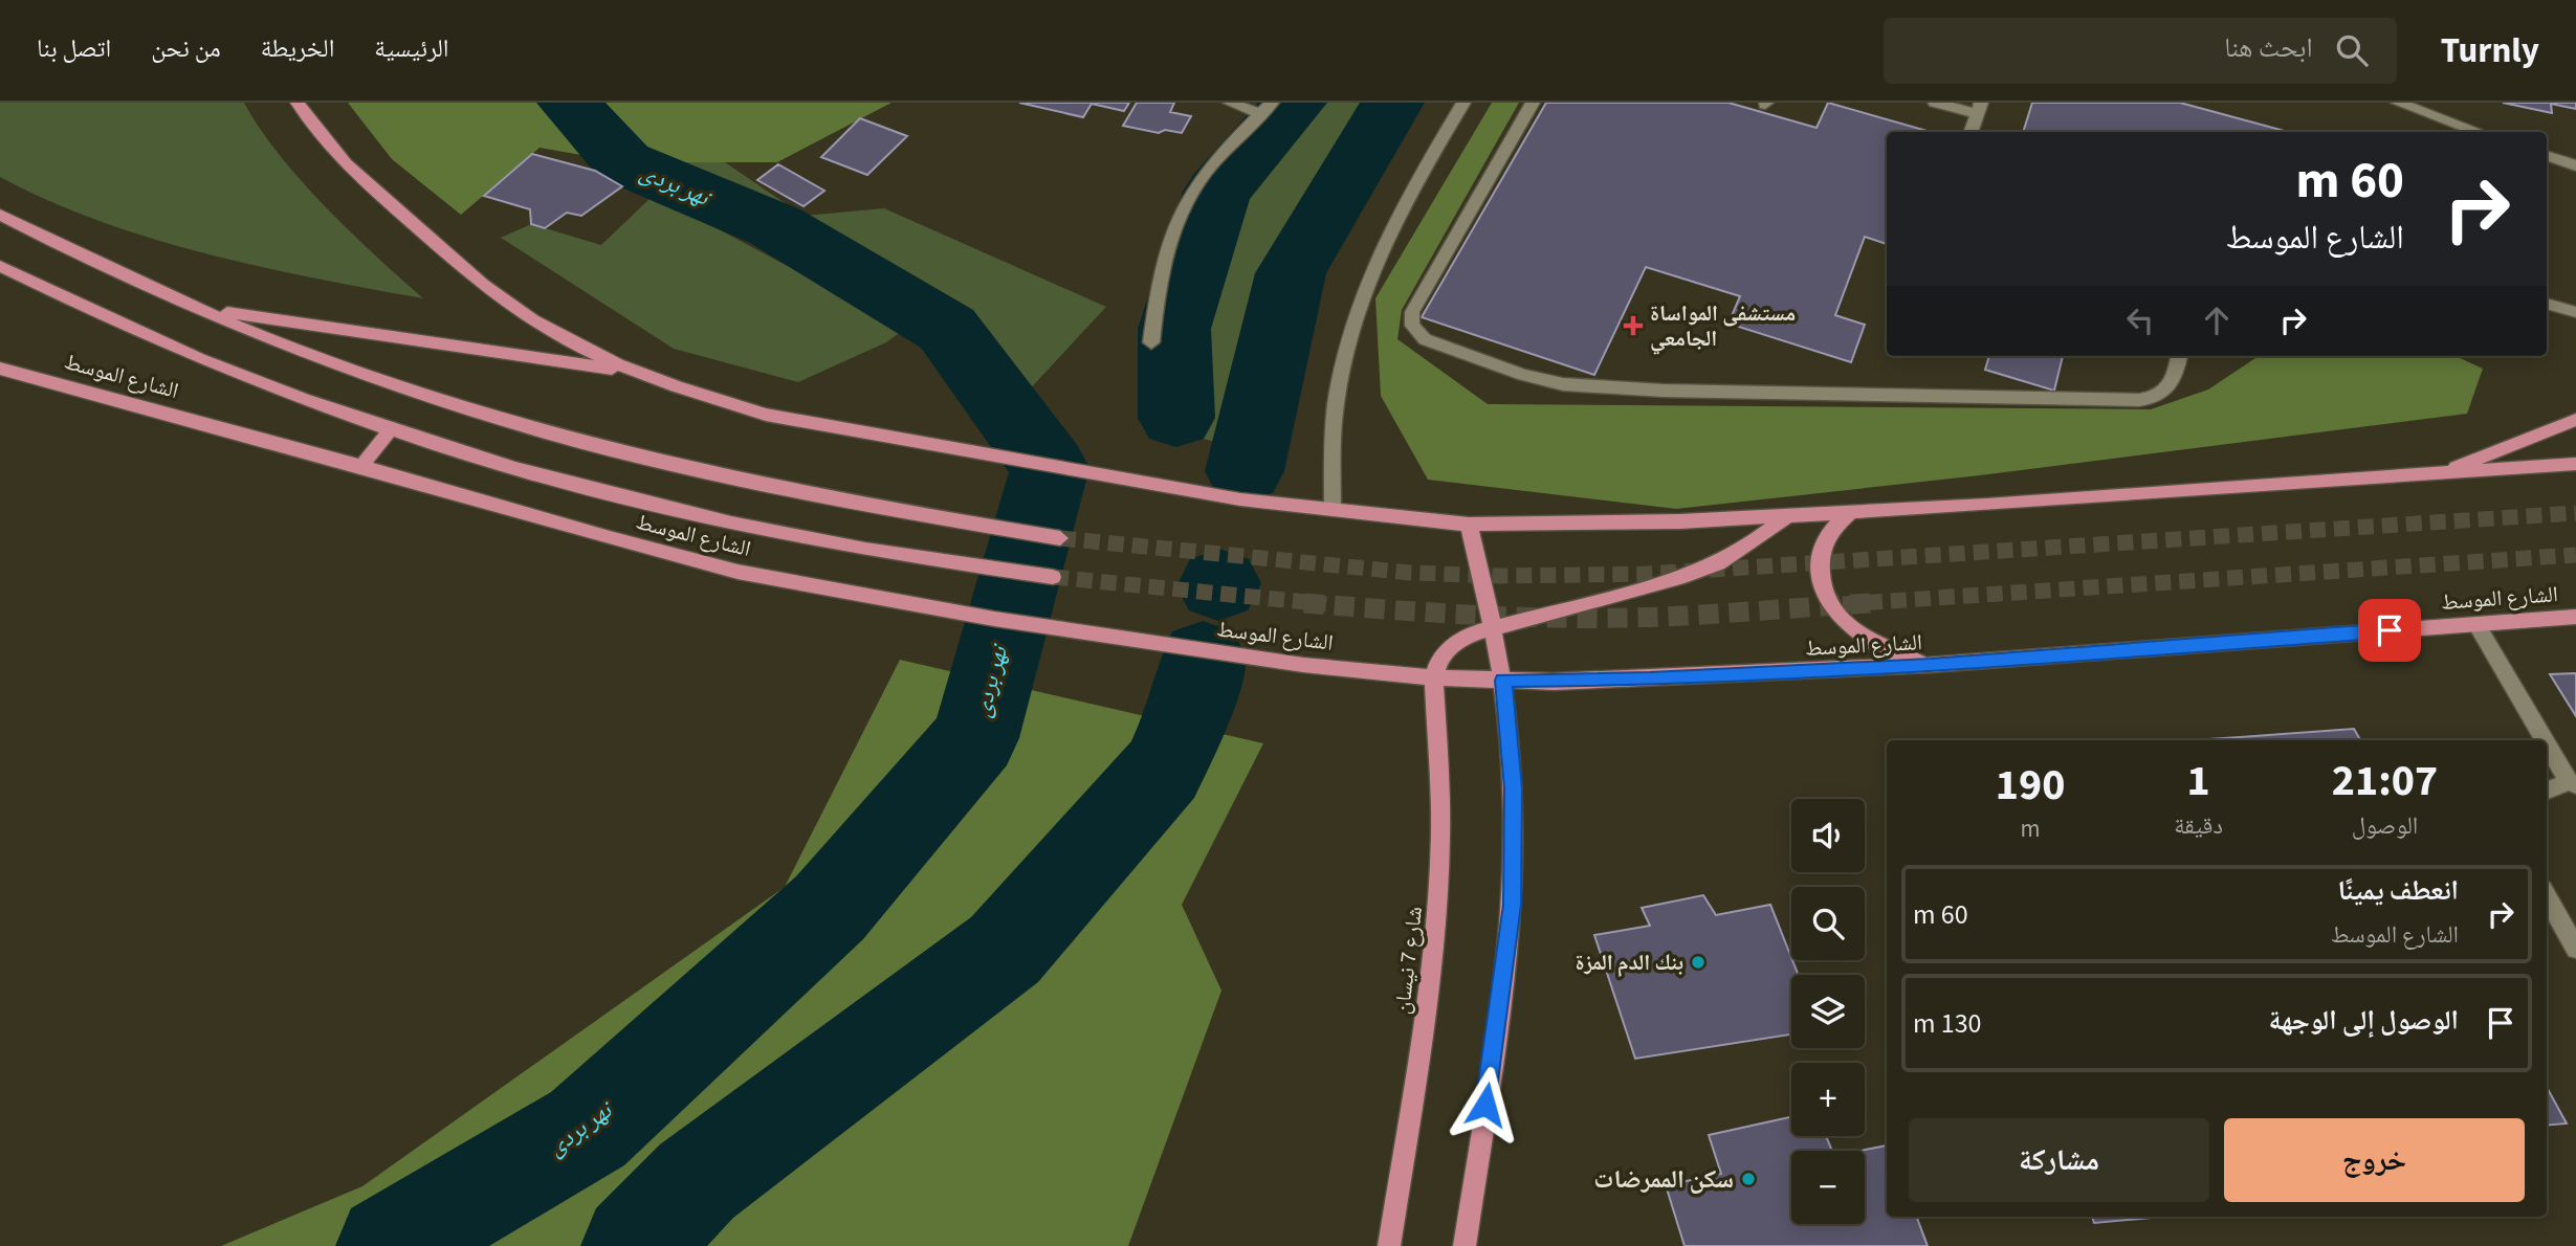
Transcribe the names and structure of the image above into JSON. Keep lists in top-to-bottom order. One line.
{"streets":{"main road":["الشارع الموسط","شارع 7 نيسان"]},"crossings":[["الشارع الموسط","شارع 7 نيسان"]],"water":["نهر بردى"],"places":{"health":["مستشفى المواساة الجامعي"],"other":["بنك الدم المزة","سكن الممرضات"]},"page":{"header":"Turnly","search":"ابحث هنا","nav":["الرئيسية","الخريطة","من نحن","اتصل بنا"],"turn":["60 m","الشارع الموسط"],"eta":["21:07","الوصول","1","دقيقة","190","m"],"map_buttons":["+","−"],"list":[{"name":"انعطف يمينًا","note":"الشارع الموسط","value":"60 m"},{"name":"الوصول إلى الوجهة","value":"130 m"}],"buttons":["خروج","مشاركة"]}}
